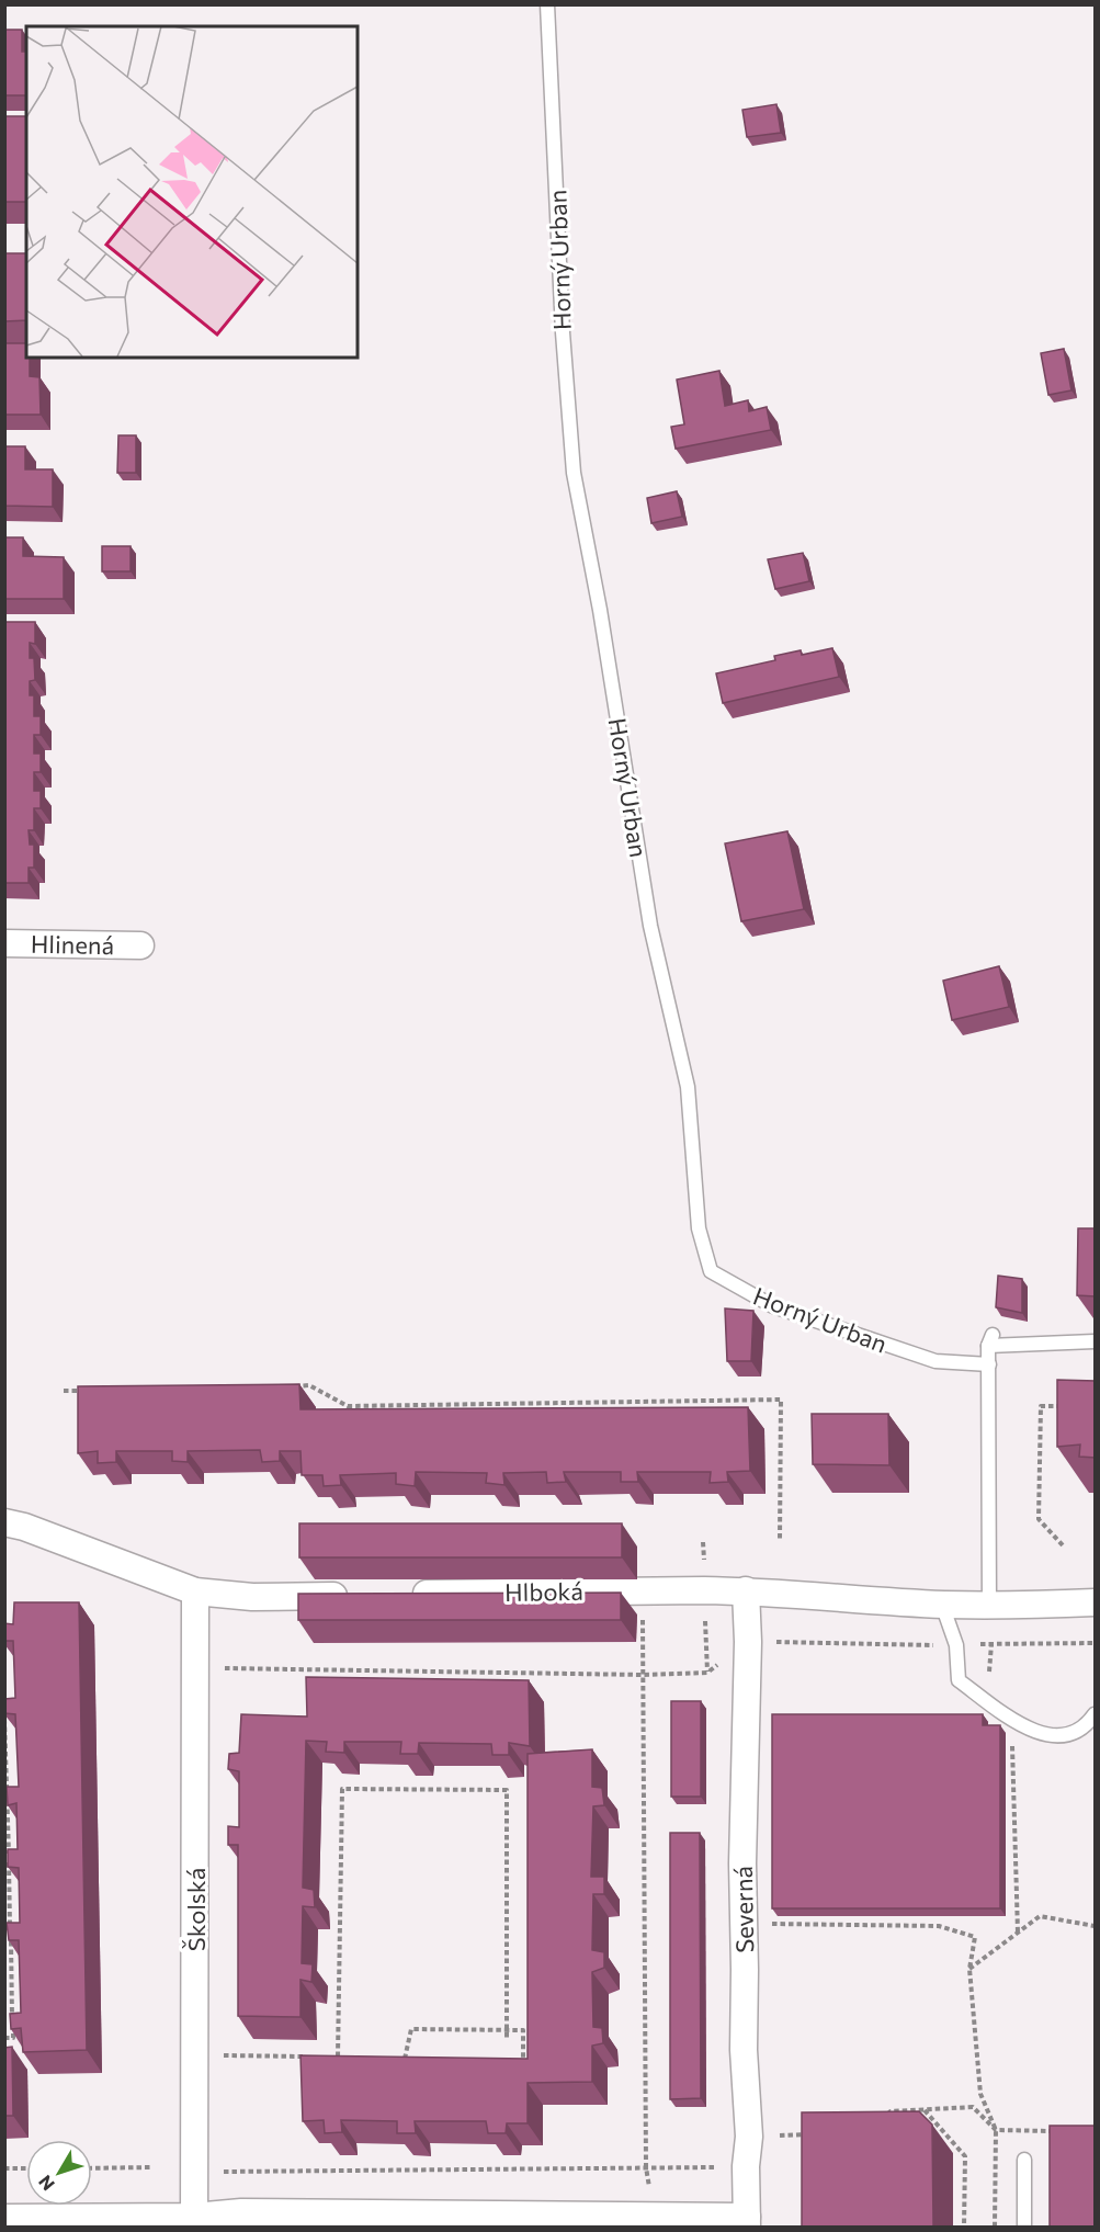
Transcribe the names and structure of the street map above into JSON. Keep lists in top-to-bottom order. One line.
{"streets":{"street":["Hlinená","Hlboká","Školská","Severná"],"lane":["Horný Urban"]},"crossings":[["Hlboká","Severná"]],"north":"bottom left"}
